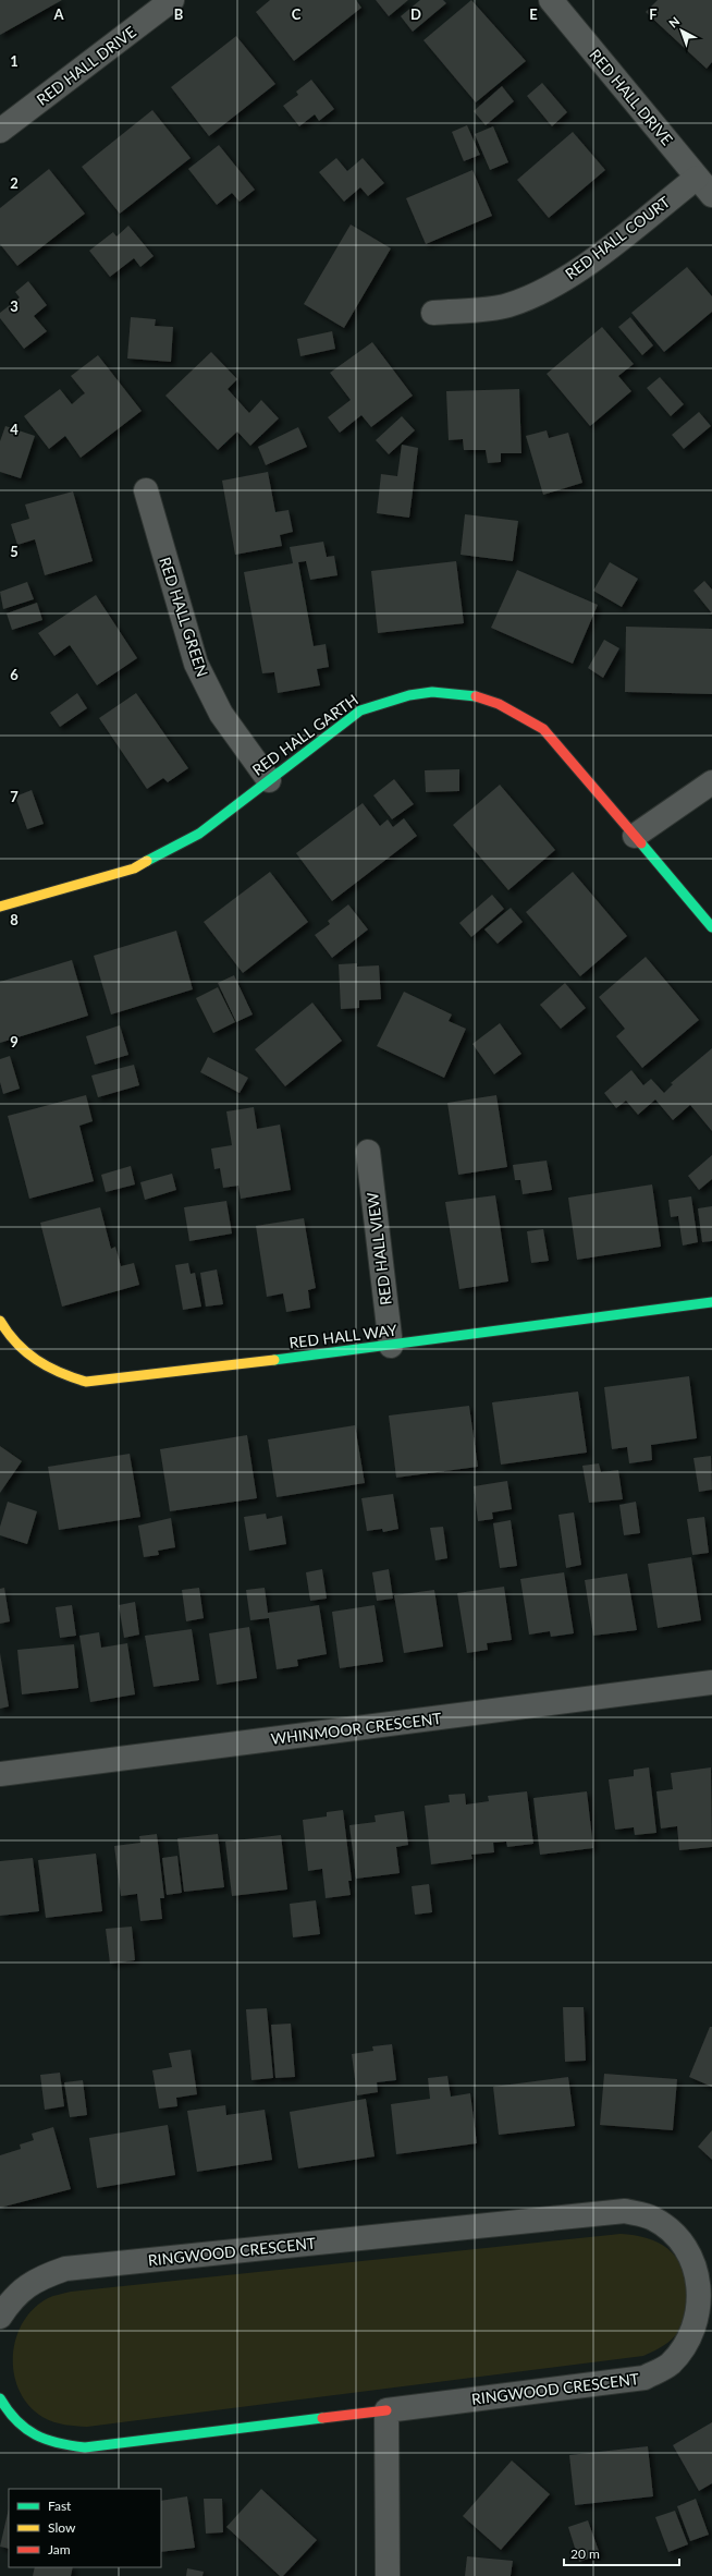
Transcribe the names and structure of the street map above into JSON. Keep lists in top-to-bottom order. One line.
{"streets":{"street":["RED HALL DRIVE","RED HALL COURT","RED HALL GREEN","RED HALL GARTH","RED HALL VIEW","RED HALL WAY","WHINMOOR CRESCENT","RINGWOOD CRESCENT"]},"crossings":[["RED HALL DRIVE","RED HALL COURT"],["RED HALL GREEN","RED HALL GARTH"],["RED HALL VIEW","RED HALL WAY"]],"legend":["Fast","Slow","Jam"],"scale_bar":"20 m","north":"top left","grid":{"columns":["A","B","C","D","E","F"],"rows":["1","2","3","4","5","6","7","8","9"]}}
